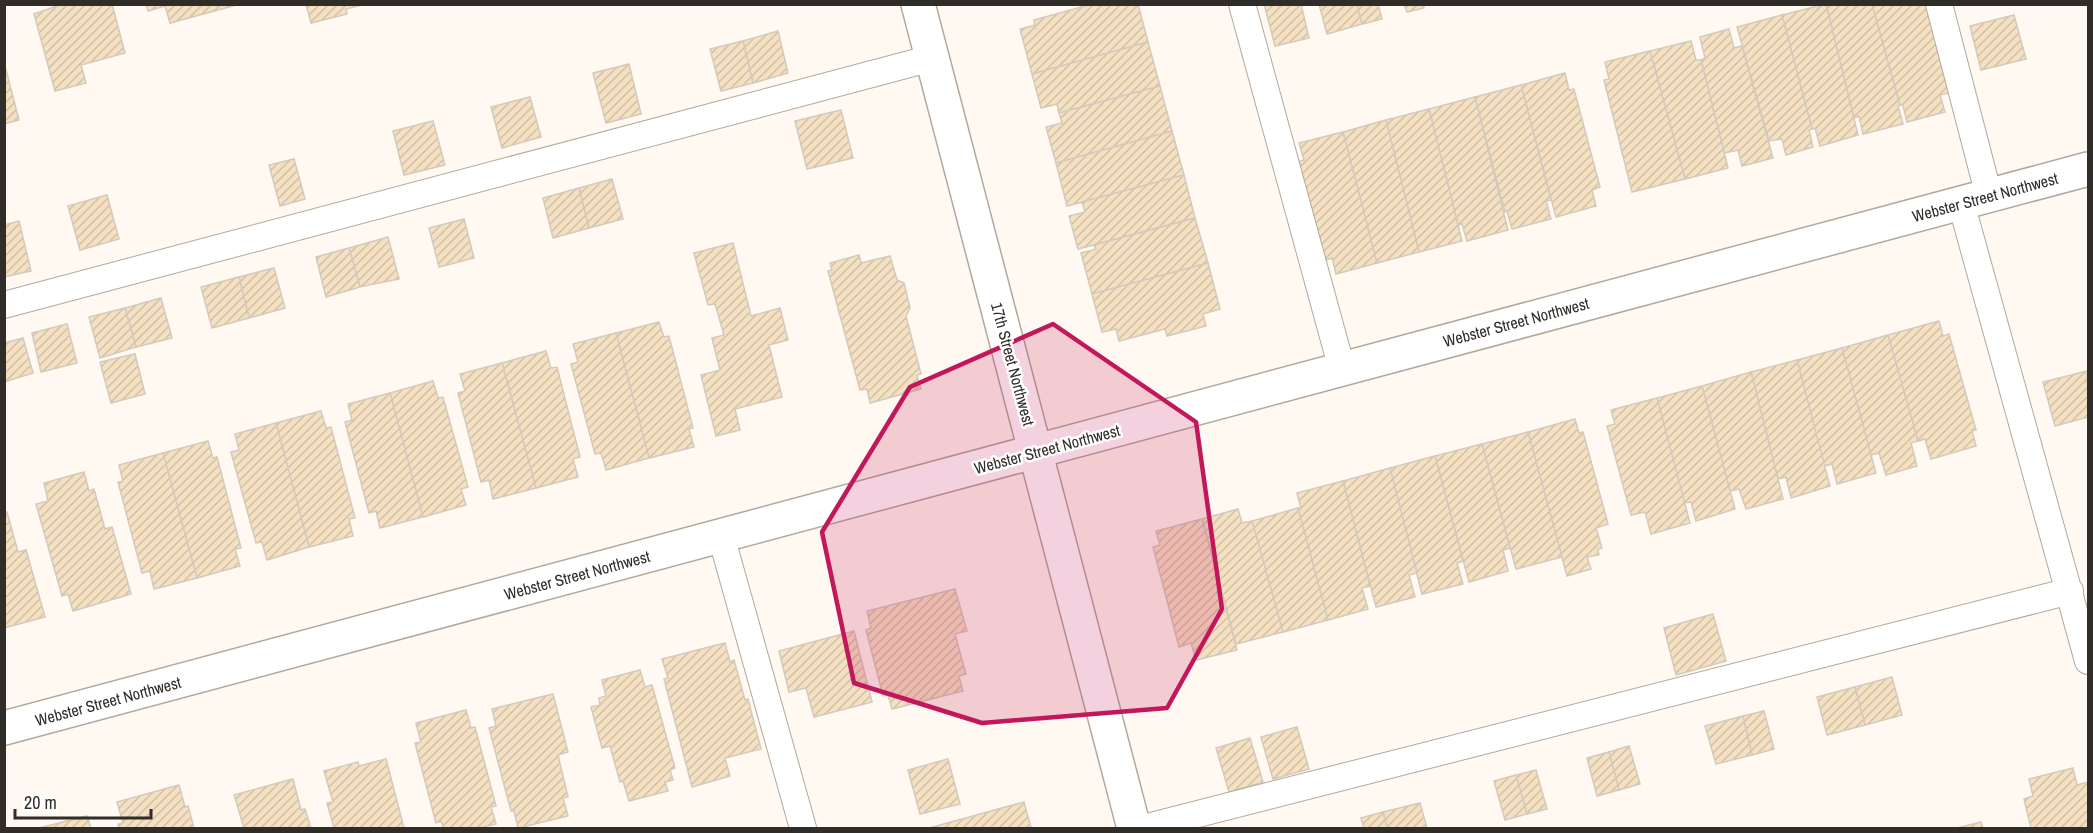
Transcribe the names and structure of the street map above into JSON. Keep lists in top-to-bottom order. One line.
{"streets":{"street":["Webster Street Northwest","17th Street Northwest"]},"crossings":[["Webster Street Northwest","17th Street Northwest"]],"scale_bar":"20 m"}
